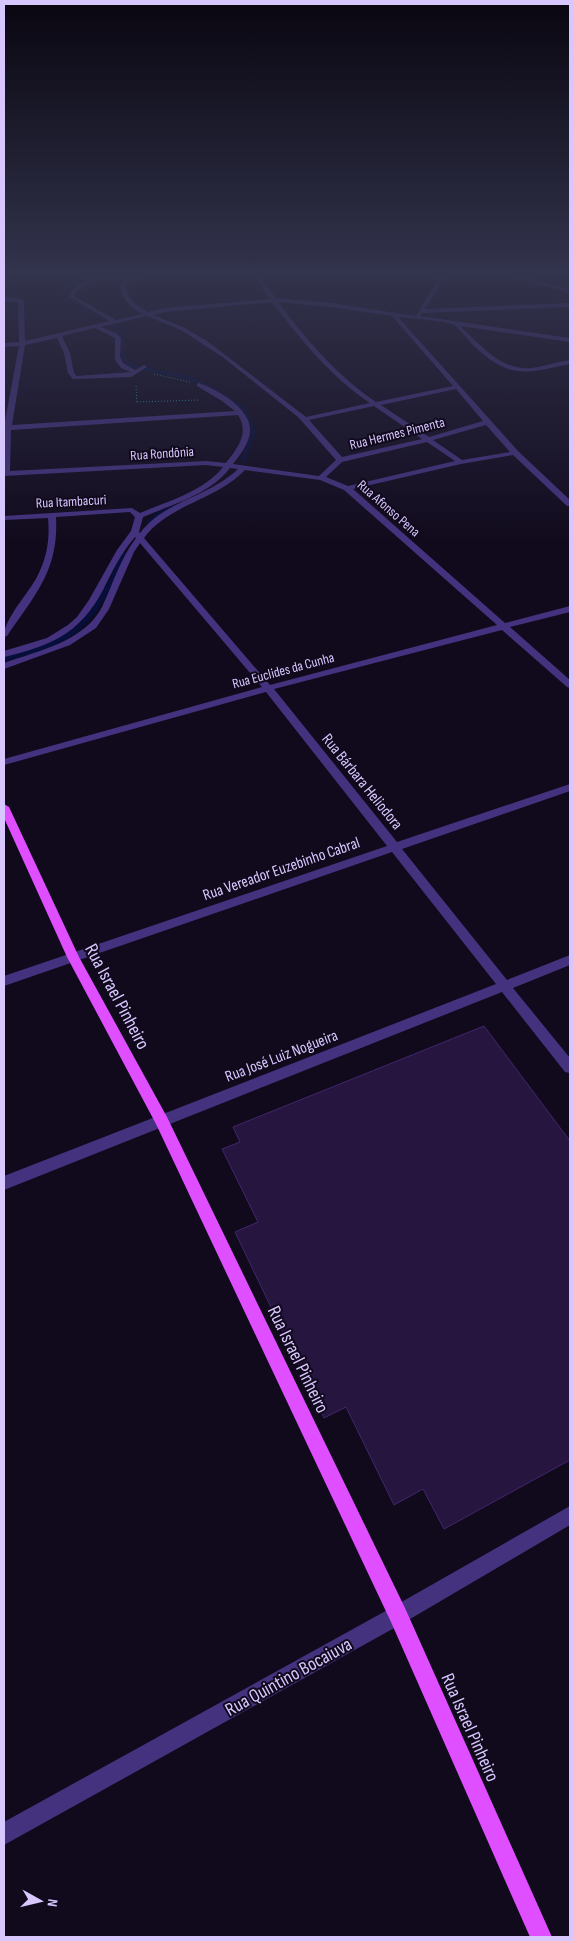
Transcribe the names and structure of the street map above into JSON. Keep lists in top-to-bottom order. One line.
{"streets":{"main road":["Rua Israel Pinheiro"],"street":["Rua Hermes Pimenta","Rua Rondônia","Rua Itambacuri","Rua Afonso Pena","Rua Euclides da Cunha","Rua Bárbara Heliodora","Rua Vereador Euzebinho Cabral","Rua José Luiz Nogueira","Rua Quintino Bocaiuva"]},"crossings":[["Rua Rondônia","Rua Afonso Pena"],["Rua Afonso Pena","Rua Euclides da Cunha"],["Rua Euclides da Cunha","Rua Bárbara Heliodora"],["Rua Bárbara Heliodora","Rua Vereador Euzebinho Cabral"],["Rua Bárbara Heliodora","Rua José Luiz Nogueira"],["Rua Vereador Euzebinho Cabral","Rua Israel Pinheiro"],["Rua Israel Pinheiro","Rua José Luiz Nogueira"],["Rua Israel Pinheiro","Rua Quintino Bocaiuva"]],"north":"right"}
